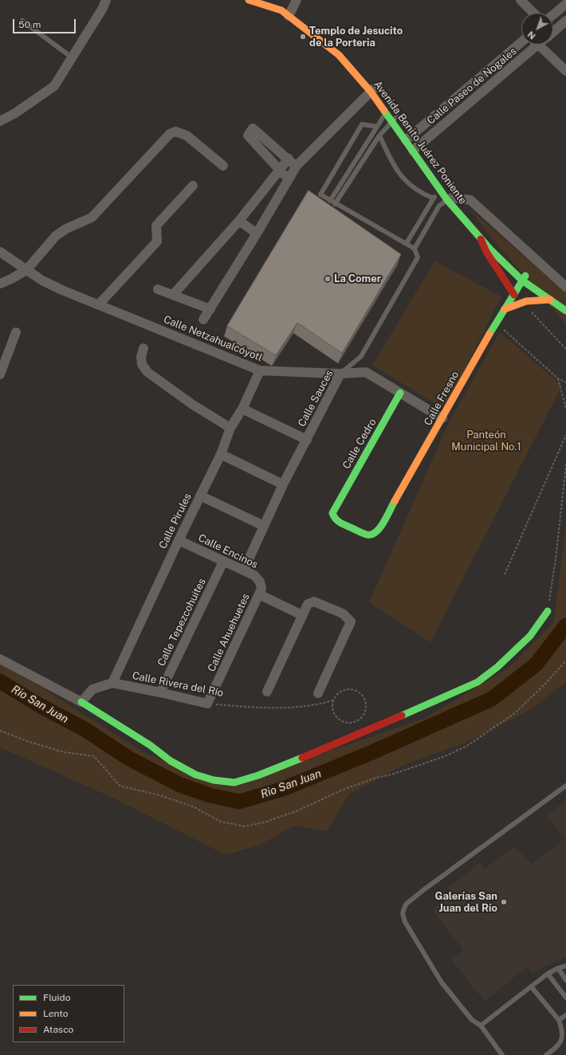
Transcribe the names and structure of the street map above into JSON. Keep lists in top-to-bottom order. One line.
{"streets":{"street":["Calle Paseo de Nogales","Avenida Benito Juárez Poniente","Calle Netzahualcóyotl","Calle Sauces","Calle Fresno","Calle Cedro","Calle Pirules","Calle Encinos","Calle Tepezcohuites","Calle Ahuehuetes","Calle Rivera del Río"]},"crossings":[["Calle Paseo de Nogales","Avenida Benito Juárez Poniente"],["Avenida Benito Juárez Poniente","Calle Sauces"],["Avenida Benito Juárez Poniente","Calle Fresno"],["Calle Netzahualcóyotl","Calle Sauces"],["Calle Netzahualcóyotl","Calle Fresno"],["Calle Netzahualcóyotl","Calle Cedro"],["Calle Netzahualcóyotl","Calle Pirules"],["Calle Sauces","Calle Encinos"],["Calle Fresno","Calle Cedro"],["Calle Pirules","Calle Encinos"],["Calle Pirules","Calle Rivera del Río"],["Calle Encinos","Calle Tepezcohuites"],["Calle Encinos","Calle Ahuehuetes"],["Calle Tepezcohuites","Calle Rivera del Río"],["Calle Ahuehuetes","Calle Rivera del Río"]],"water":["Rio San Juan"],"parks":["Panteón Municipal No.1"],"places":["Templo de Jesucito de la Porteria","La Comer","Galerías San Juan del Río"],"legend":["Fluido","Lento","Atasco"],"scale_bar":"50 m","north":"bottom left"}
